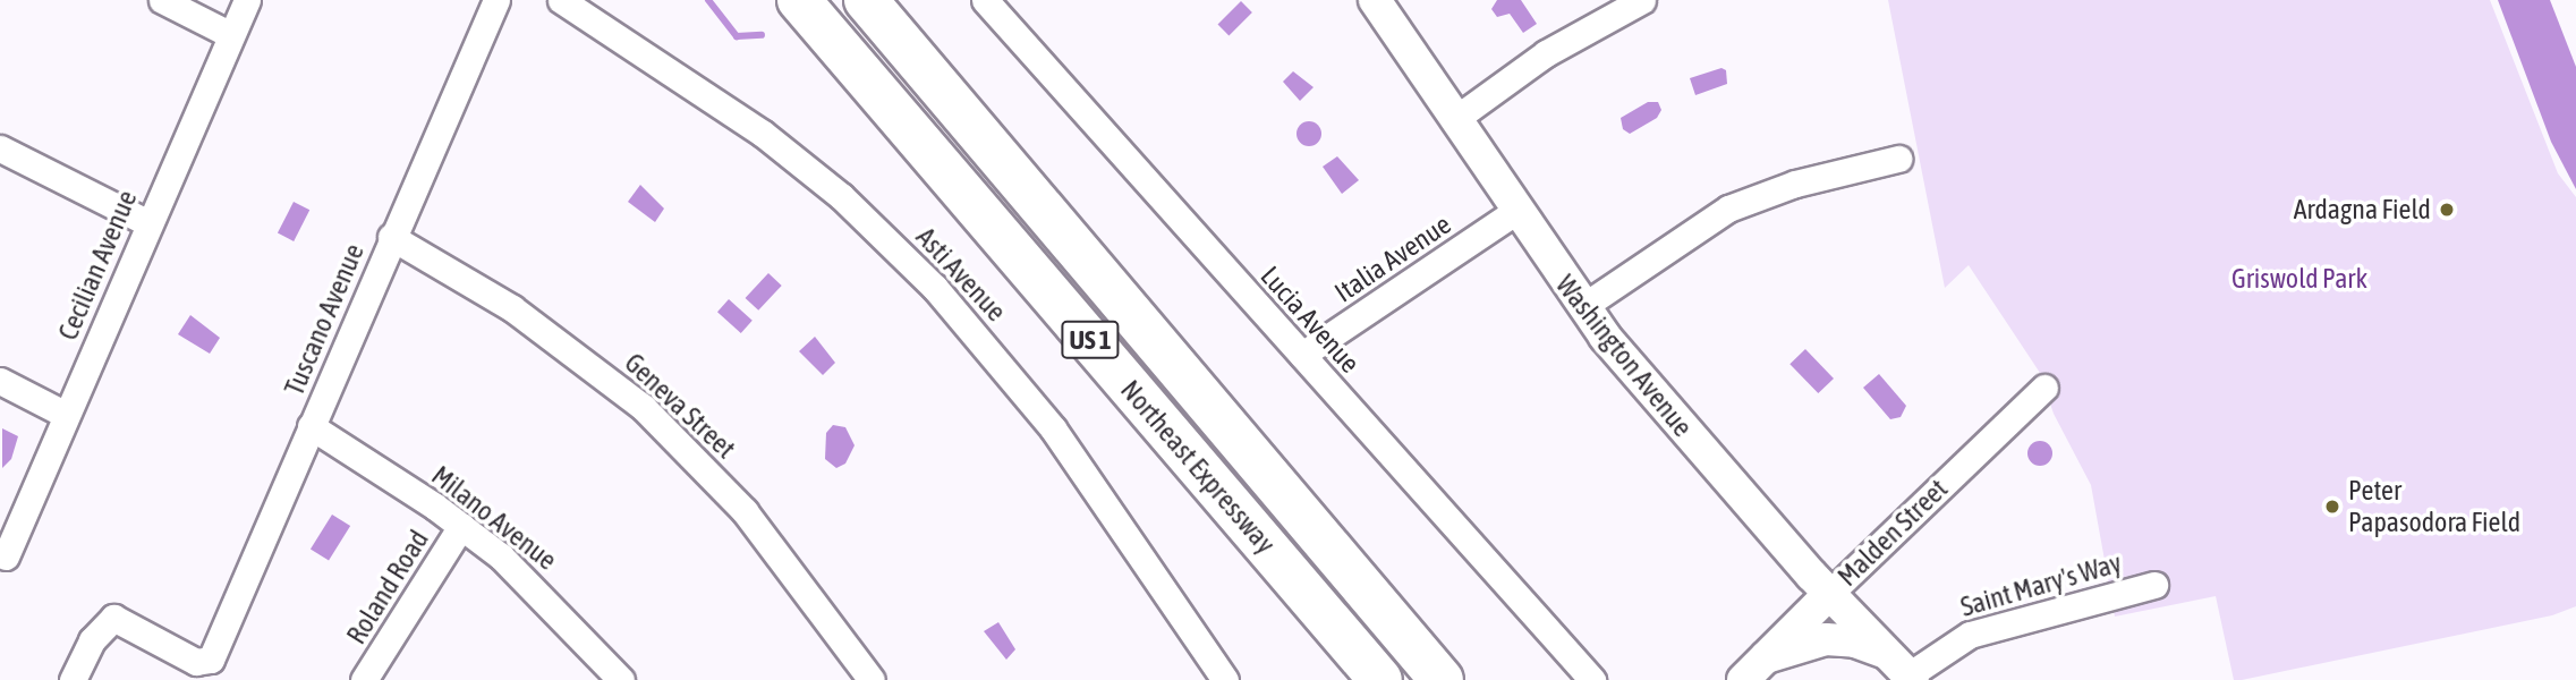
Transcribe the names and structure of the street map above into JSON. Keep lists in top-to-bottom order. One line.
{"streets":{"highway":["US 1","Northeast Expressway"],"street":["Italia Avenue","Cecilian Avenue","Asti Avenue","Tuscano Avenue","Lucia Avenue","Washington Avenue","Geneva Street","Milano Avenue","Malden Street","Saint Mary's Way","Roland Road"]},"crossings":[["Italia Avenue","Lucia Avenue"],["Italia Avenue","Washington Avenue"],["Tuscano Avenue","Geneva Street"],["Tuscano Avenue","Milano Avenue"],["Washington Avenue","Malden Street"],["Washington Avenue","Saint Mary's Way"],["Milano Avenue","Roland Road"]],"parks":["Griswold Park"],"places":["Ardagna Field","Peter Papasodora Field"]}
